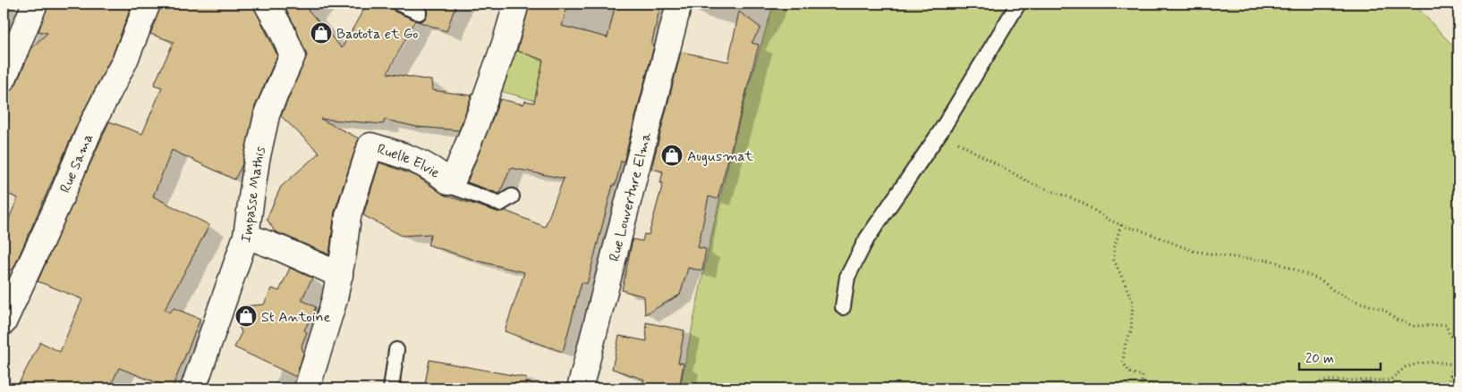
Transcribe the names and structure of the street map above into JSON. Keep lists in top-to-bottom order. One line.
{"streets":{"street":["Ruelle Elvie","Rue Sama","Impasse Mathis","Rue Louverture Elma"]},"places":{"shop":["Baotota et Go","Augusmat","St Antoine"]},"scale_bar":"20 m"}
